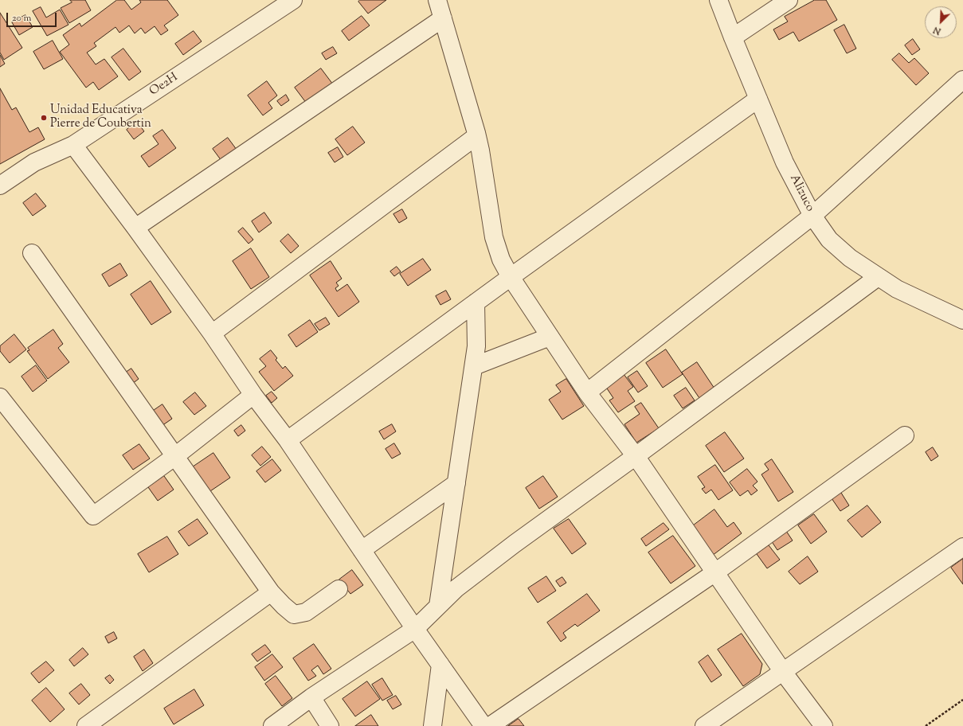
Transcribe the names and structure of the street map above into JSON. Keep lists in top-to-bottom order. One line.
{"streets":{"street":["Oe2H","Alizuco"]},"places":["Unidad Educativa Pierre de Coubertin"],"scale_bar":"20 m","north":"bottom left"}
